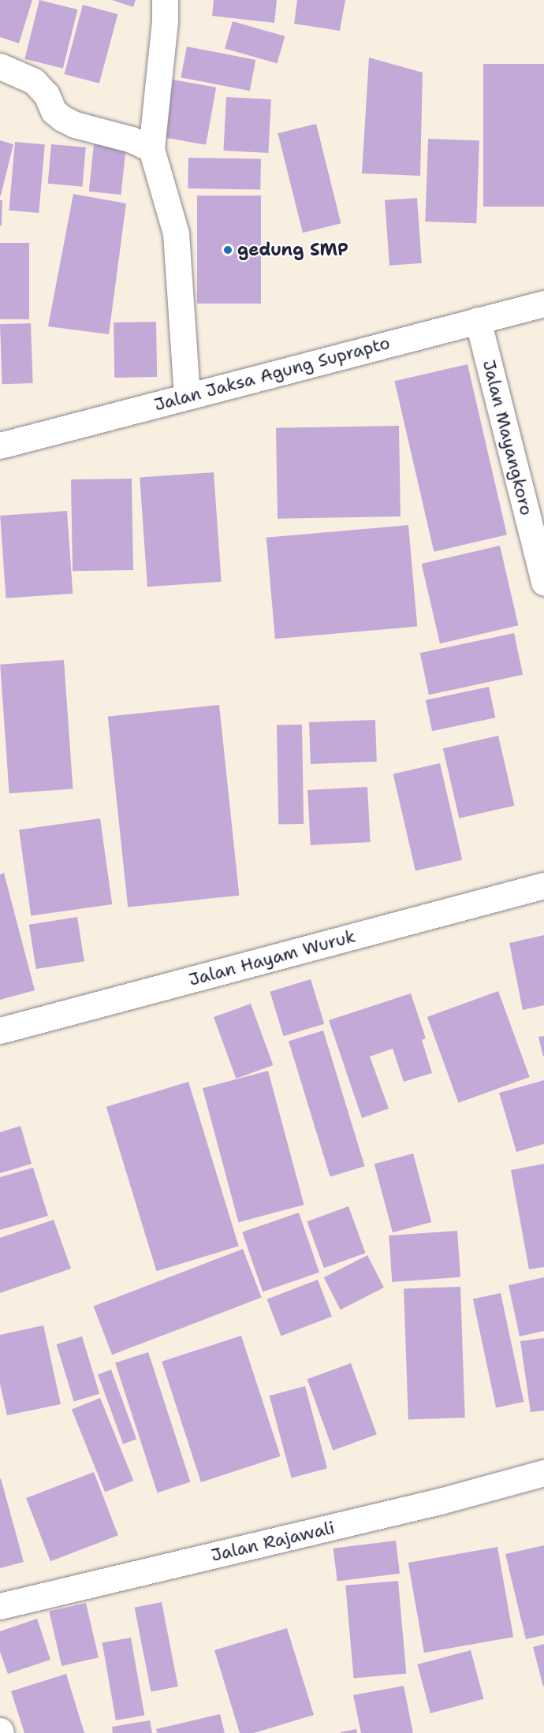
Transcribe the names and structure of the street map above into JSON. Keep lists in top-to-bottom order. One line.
{"streets":{"street":["Jalan Jaksa Agung Suprapto","Jalan Mayangkoro","Jalan Hayam Wuruk","Jalan Rajawali"]},"crossings":[["Jalan Jaksa Agung Suprapto","Jalan Mayangkoro"]],"places":["gedung SMP"]}
